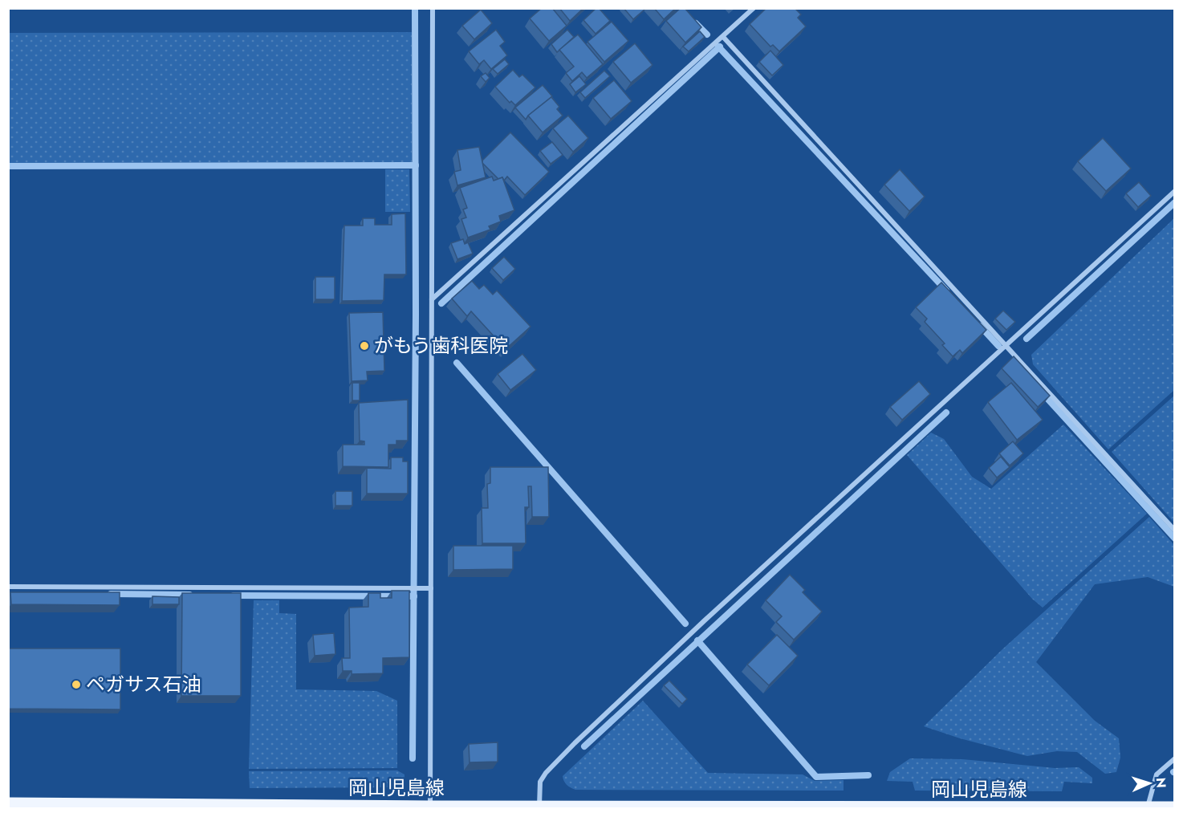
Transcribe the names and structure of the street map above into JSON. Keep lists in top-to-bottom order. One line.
{"streets":{"main road":["岡山児島線"]},"places":["がもう歯科医院","ペガサス石油"],"north":"right"}
